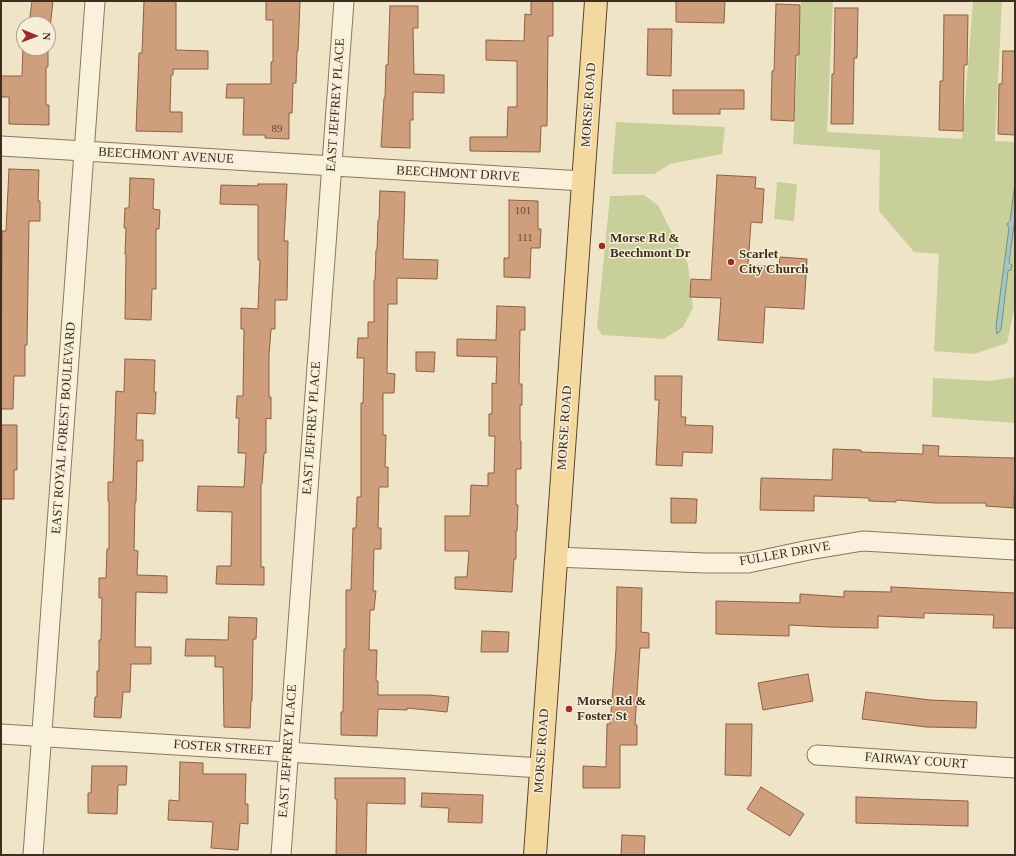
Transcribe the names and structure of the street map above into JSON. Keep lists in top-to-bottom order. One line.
{"streets":{"main road":["MORSE ROAD"],"street":["EAST JEFFREY PLACE","BEECHMONT AVENUE","BEECHMONT DRIVE","EAST ROYAL FOREST BOULEVARD","FULLER DRIVE","FOSTER STREET","FAIRWAY COURT"]},"crossings":[["EAST JEFFREY PLACE","BEECHMONT AVENUE"],["EAST JEFFREY PLACE","BEECHMONT DRIVE"],["EAST JEFFREY PLACE","FOSTER STREET"],["MORSE ROAD","BEECHMONT DRIVE"],["MORSE ROAD","FULLER DRIVE"],["MORSE ROAD","FOSTER STREET"],["BEECHMONT AVENUE","BEECHMONT DRIVE"],["BEECHMONT AVENUE","EAST ROYAL FOREST BOULEVARD"],["EAST ROYAL FOREST BOULEVARD","FOSTER STREET"]],"places":["Morse Rd & Beechmont Dr","Scarlet City Church","Morse Rd & Foster St"],"house_numbers":["89","101","111"],"north":"right"}
